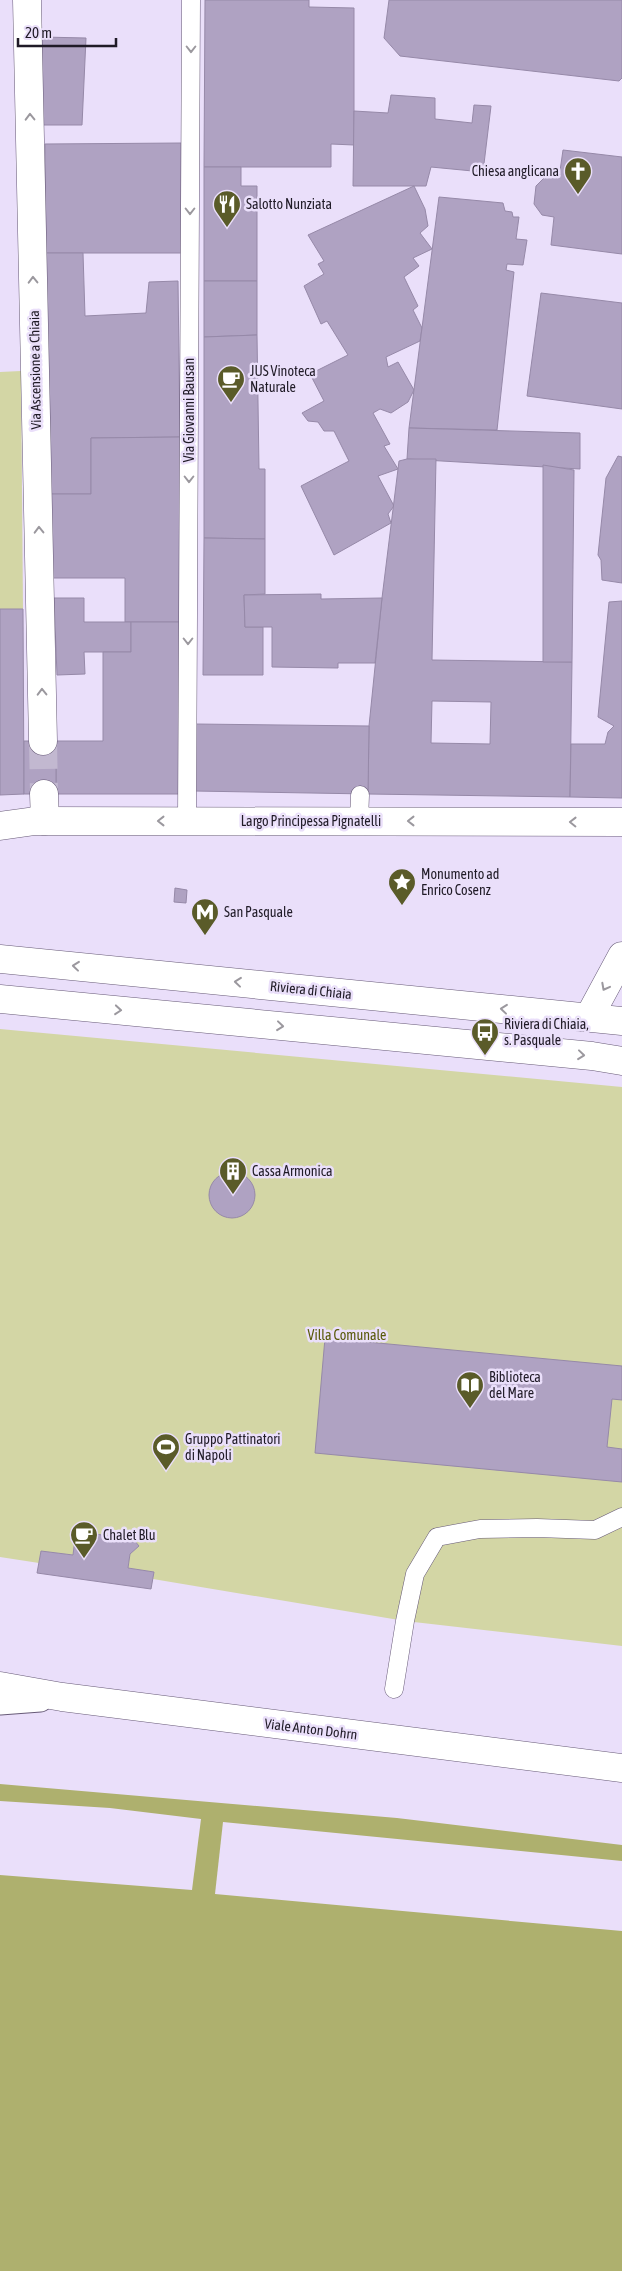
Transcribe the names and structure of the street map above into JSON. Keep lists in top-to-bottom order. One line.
{"streets":{"street":["Via Ascensione a Chiaia","Largo Principessa Pignatelli","Riviera di Chiaia","Viale Anton Dohrn"],"lane":["Via Giovanni Bausan"]},"crossings":[["Via Giovanni Bausan","Largo Principessa Pignatelli"]],"one_way":["Via Ascensione a Chiaia","Via Giovanni Bausan"],"parks":["Villa Comunale"],"places":{"church":["Chiesa anglicana"],"restaurant":["Salotto Nunziata"],"cafe":["JUS Vinoteca Naturale","Chalet Blu"],"place":["Monumento ad Enrico Cosenz"],"metro station":["San Pasquale"],"bus stop":["Riviera di Chiaia, s. Pasquale"],"building":["Cassa Armonica"],"library":["Biblioteca del Mare"],"sports":["Gruppo Pattinatori di Napoli"]},"scale_bar":"20 m"}
